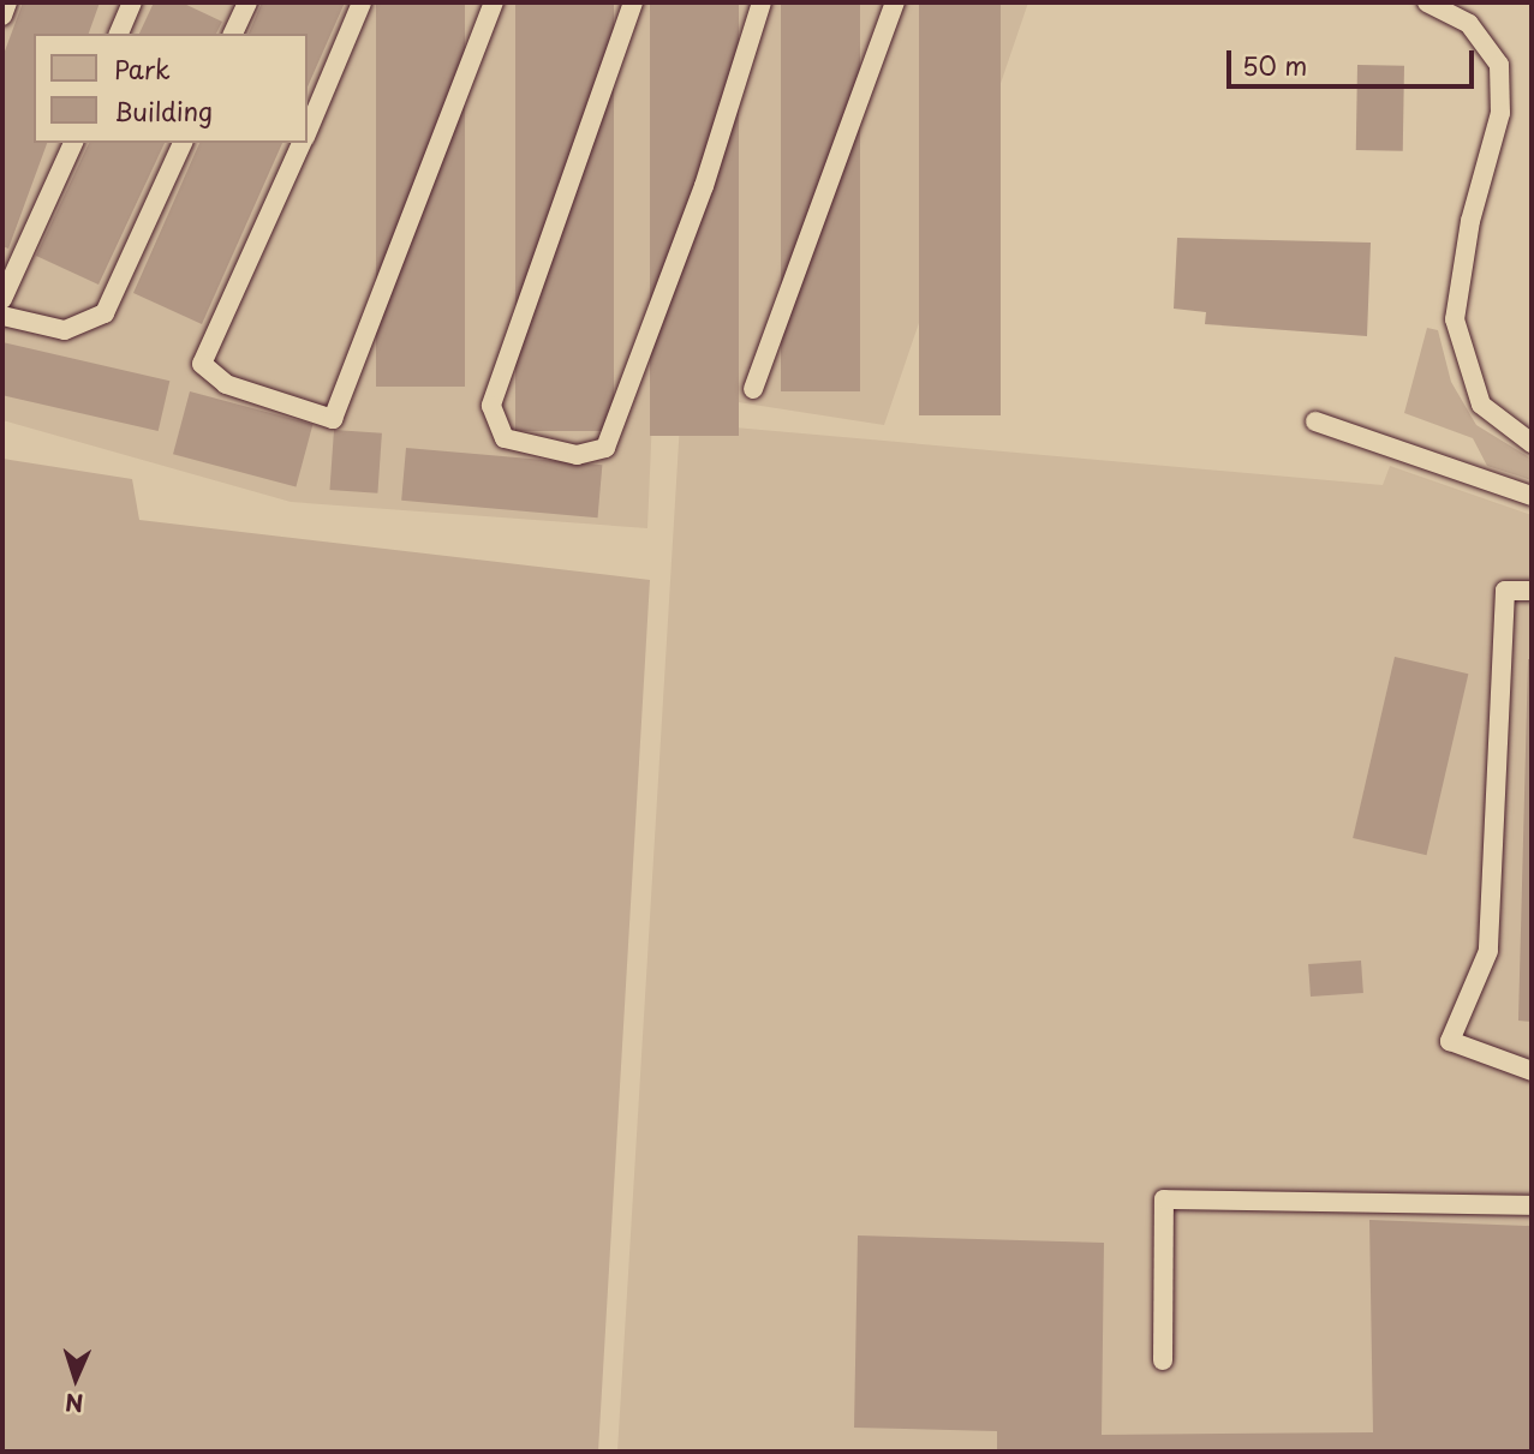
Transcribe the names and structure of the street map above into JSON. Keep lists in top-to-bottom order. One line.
{"legend":["Park","Building"],"scale_bar":"50 m","north":"bottom"}
